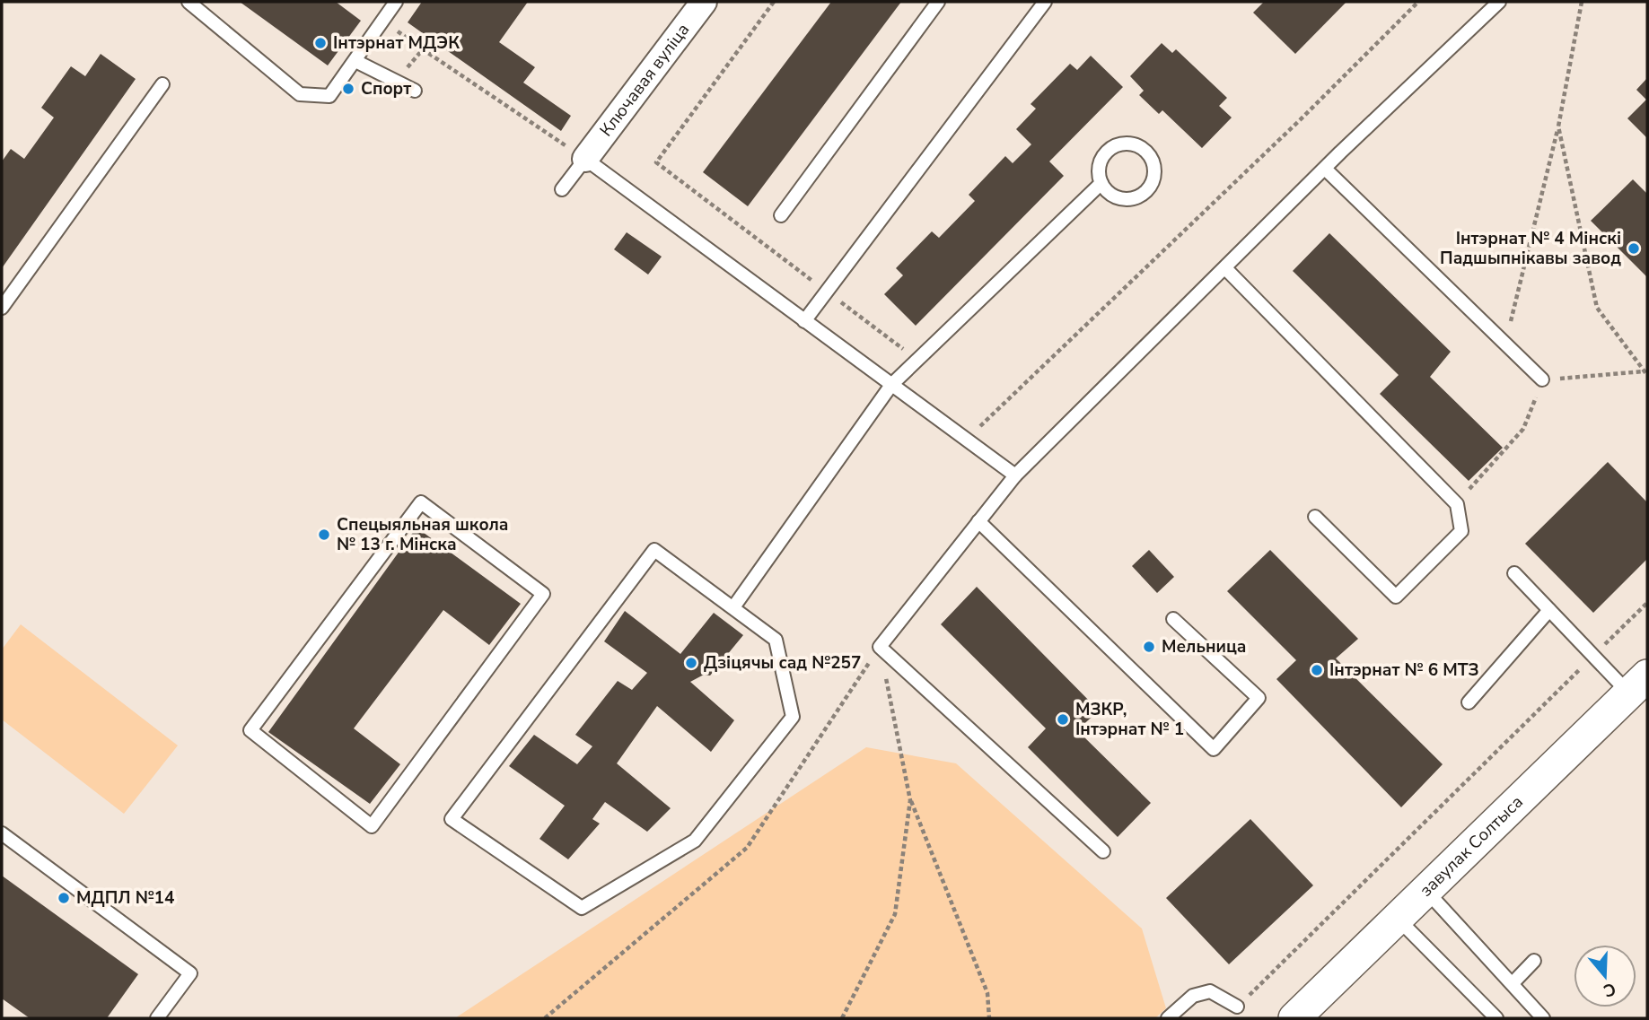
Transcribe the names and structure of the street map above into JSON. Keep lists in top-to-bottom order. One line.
{"streets":{"street":["Ключавая вуліца","завулак Солтыса"]},"places":["Інтэрнат МДЭК","Спорт","Інтэрнат № 4 Мінскі Падшыпнікавы завод","Спецыяльная школа № 13 г. Мінска","Мельница","Дзіцячы сад №257","Інтэрнат № 6 МТЗ","МЗКР, Інтэрнат № 1","МДПЛ №14"],"north":"bottom"}
